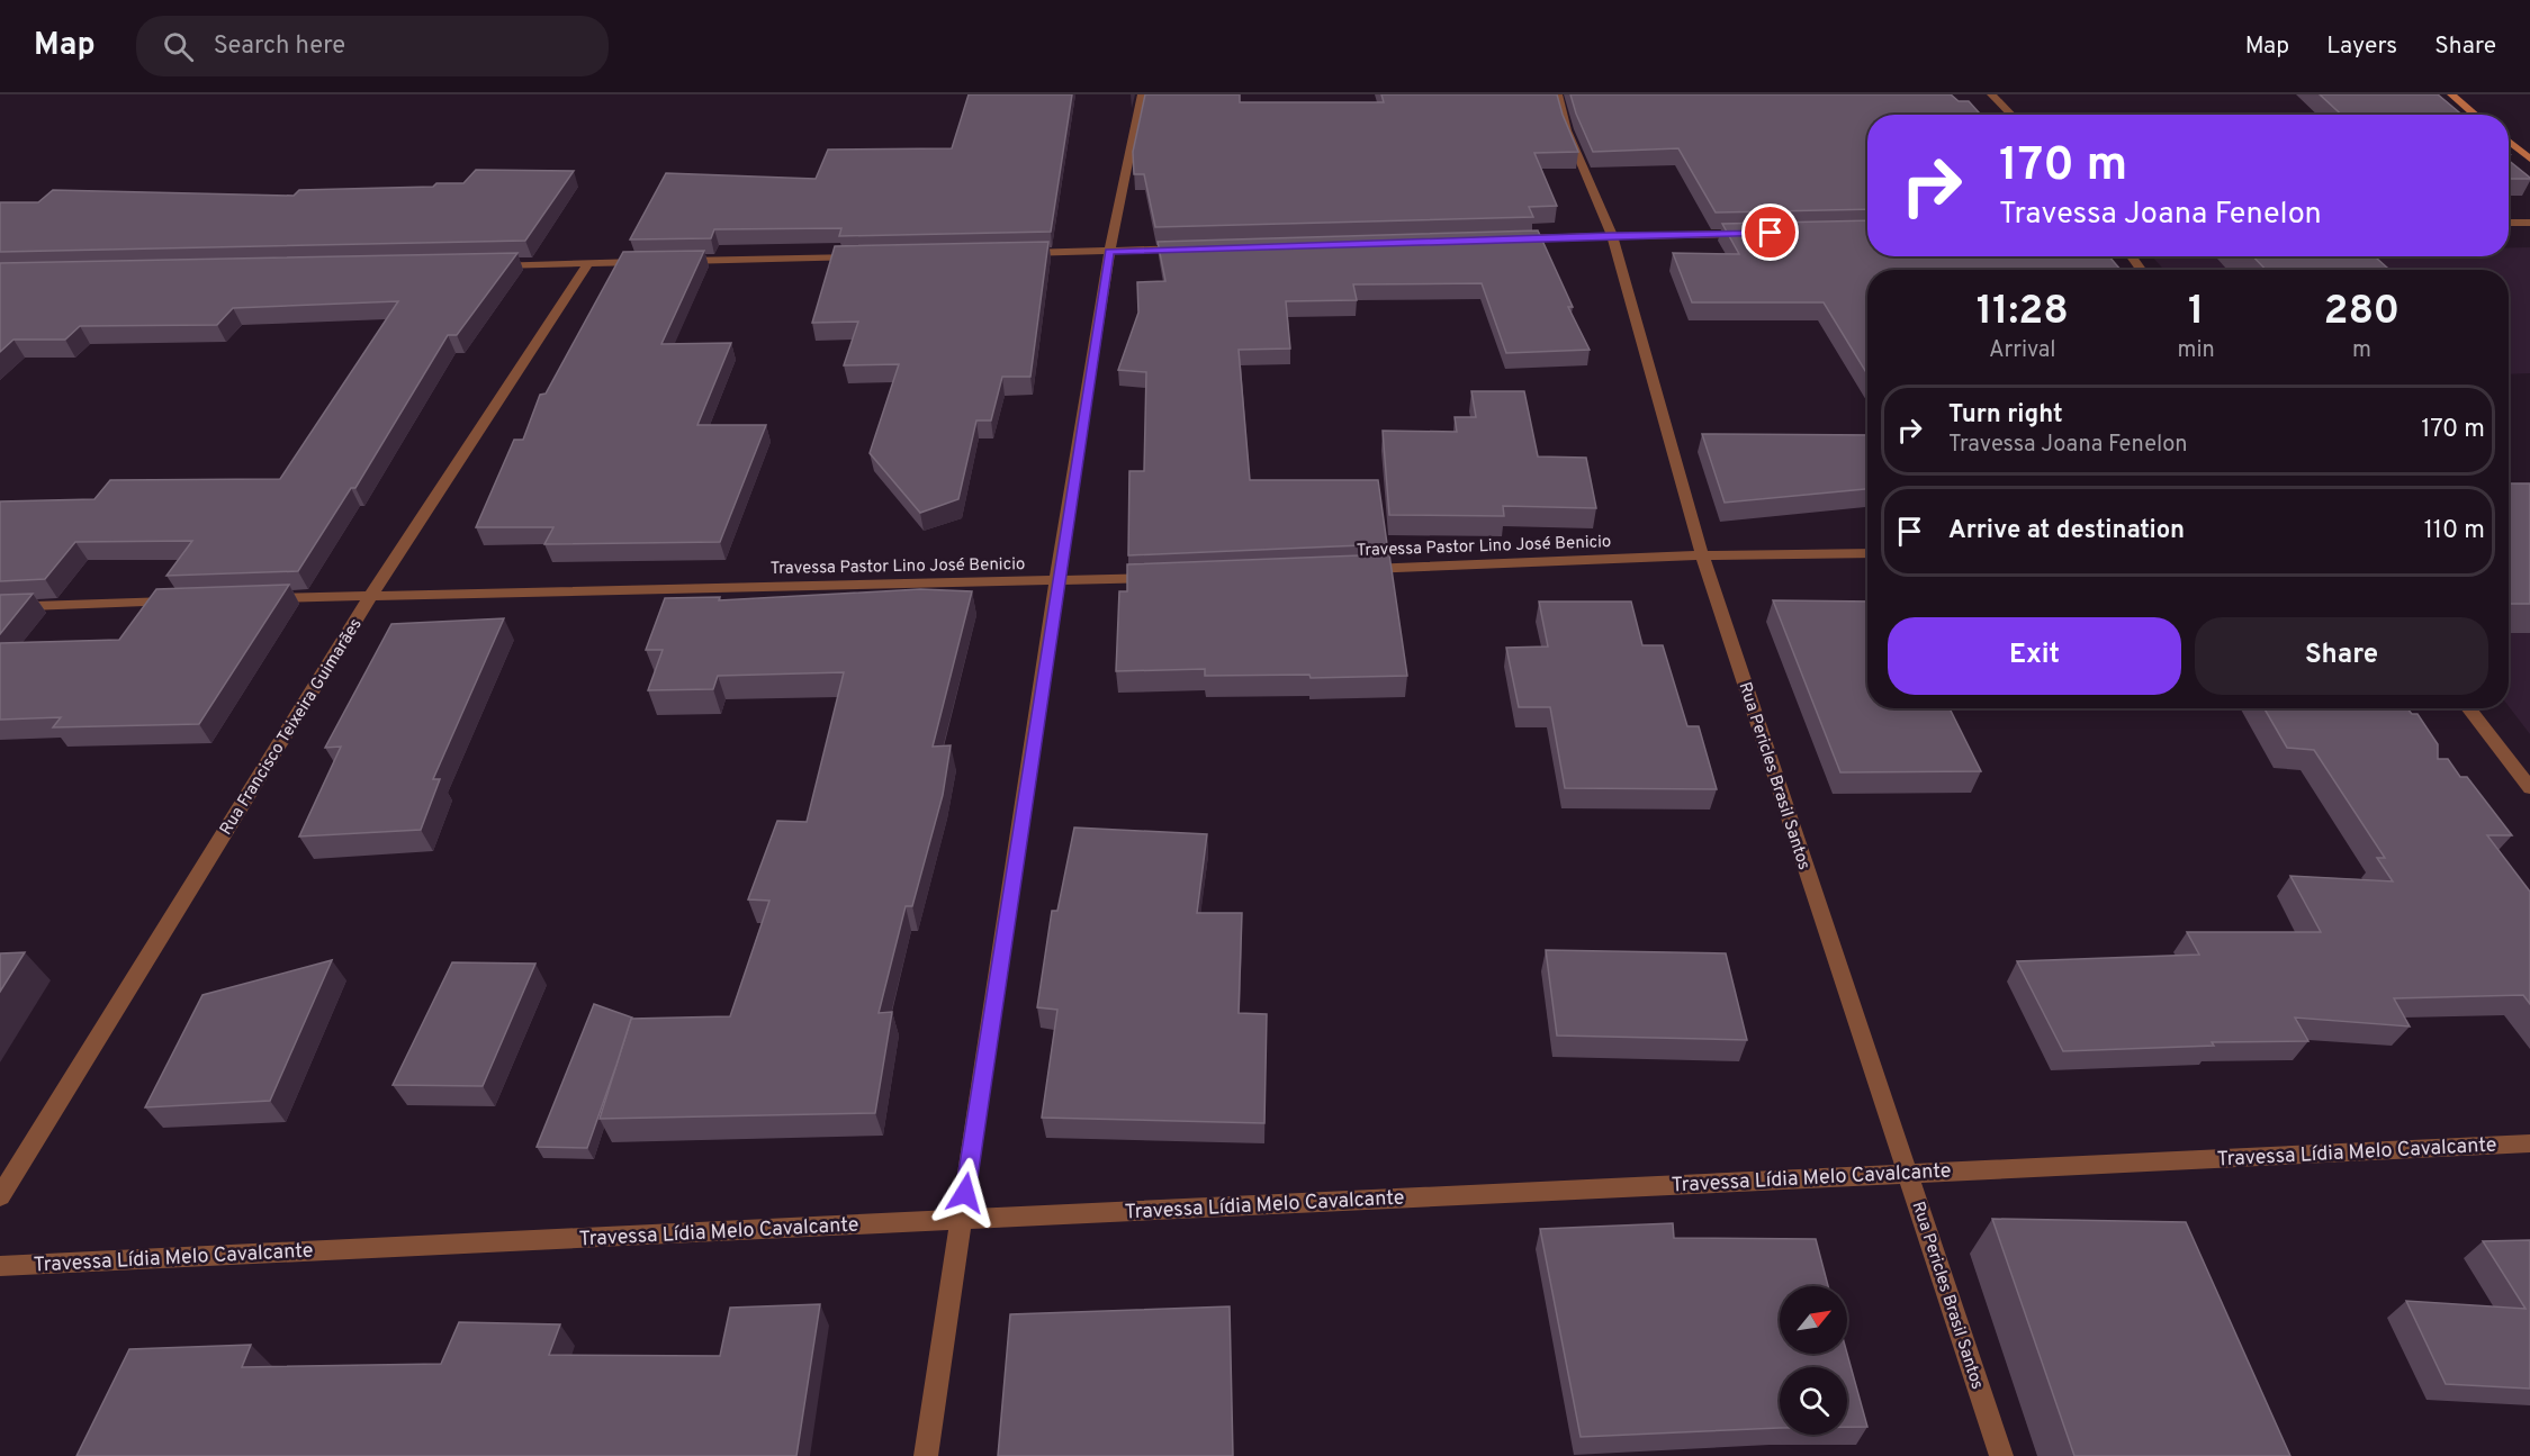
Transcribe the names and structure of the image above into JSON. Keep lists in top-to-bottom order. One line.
{"streets":{"street":["Travessa Pastor Lino José Benicio","Rua Francisco Teixeira Guimarães","Rua Pericles Brasil Santos","Travessa Lídia Melo Cavalcante"]},"crossings":[["Travessa Pastor Lino José Benicio","Rua Francisco Teixeira Guimarães"],["Travessa Pastor Lino José Benicio","Rua Pericles Brasil Santos"],["Rua Pericles Brasil Santos","Travessa Lídia Melo Cavalcante"]],"north":"top right","page":{"header":"Map","search":"Search here","nav":["Map","Layers","Share"],"turn":["170 m","Travessa Joana Fenelon"],"eta":["11:28","Arrival","1","min","280","m"],"list":[{"name":"Turn right","note":"Travessa Joana Fenelon","value":"170 m"},{"name":"Arrive at destination","value":"110 m"}],"buttons":["Exit","Share"]}}
